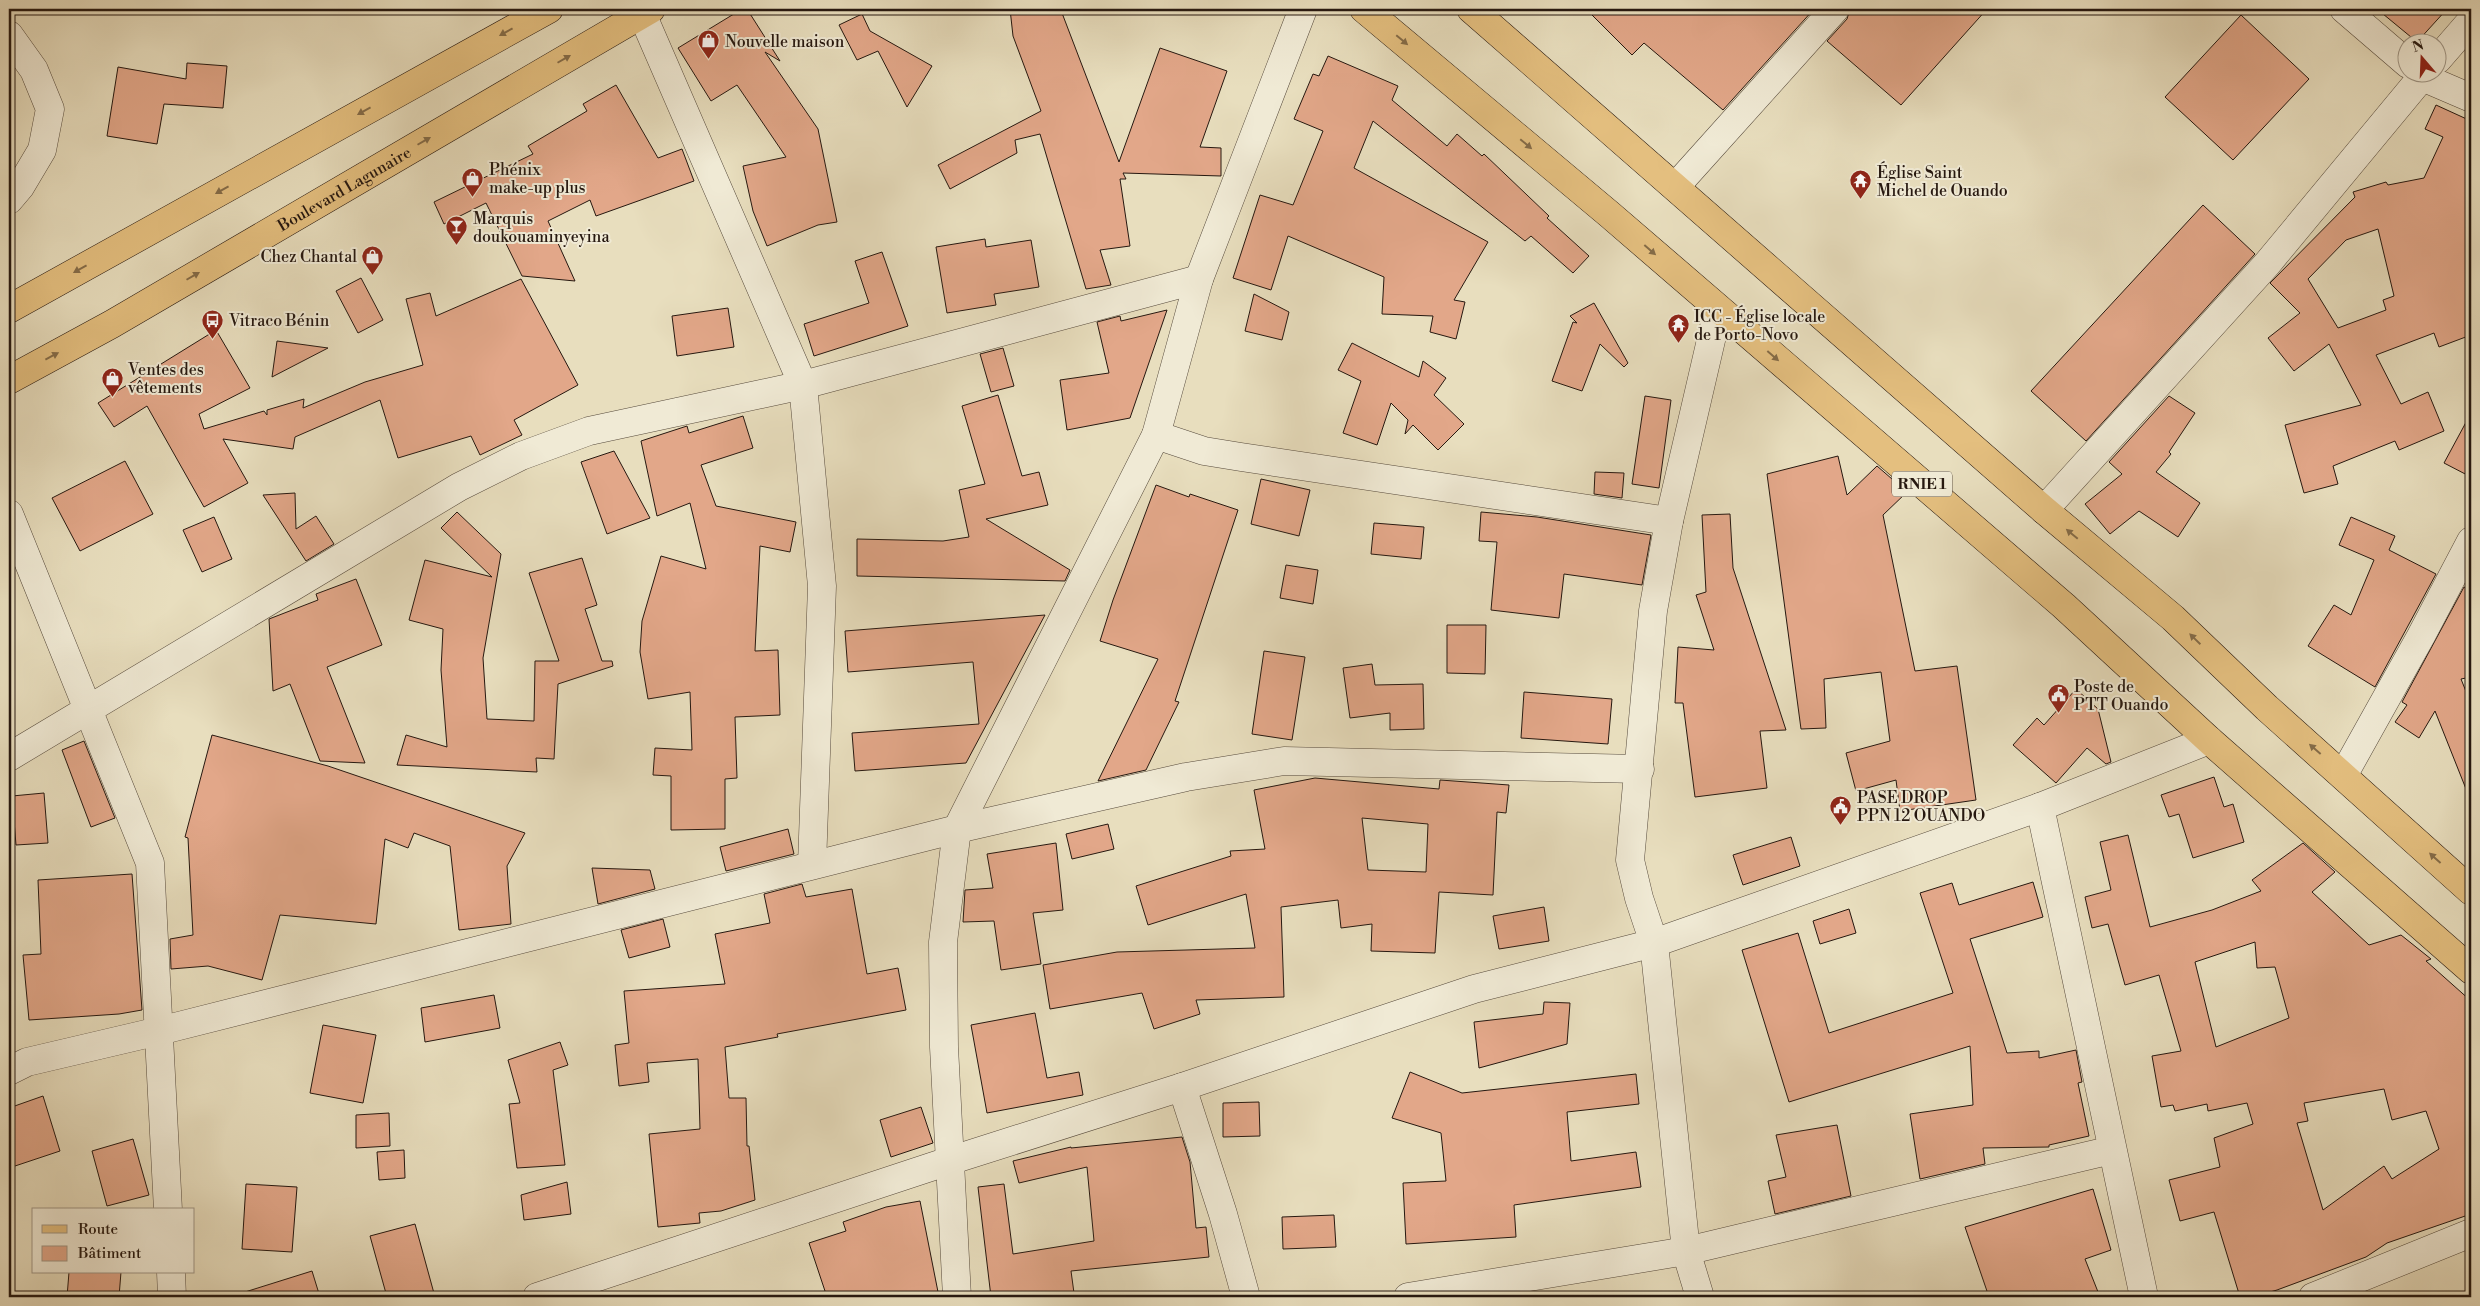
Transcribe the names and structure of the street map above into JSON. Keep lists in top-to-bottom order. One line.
{"streets":{"main road":["Boulevard Lagunaire","RNIE 1"]},"places":{"shop":["Nouvelle maison","Phénix make-up plus","Chez Chantal","Ventes des vêtements"],"temple":["Église Saint Michel de Ouando","ICC - Église locale de Porto-Novo"],"bar":["Marquis doukouaminyeyina"],"bus stop":["Vitraco Bénin"],"public building":["Poste de PTT Ouando","PASE DROP PPN 12 OUANDO"]},"legend":["Route","Bâtiment"],"north":"top"}
